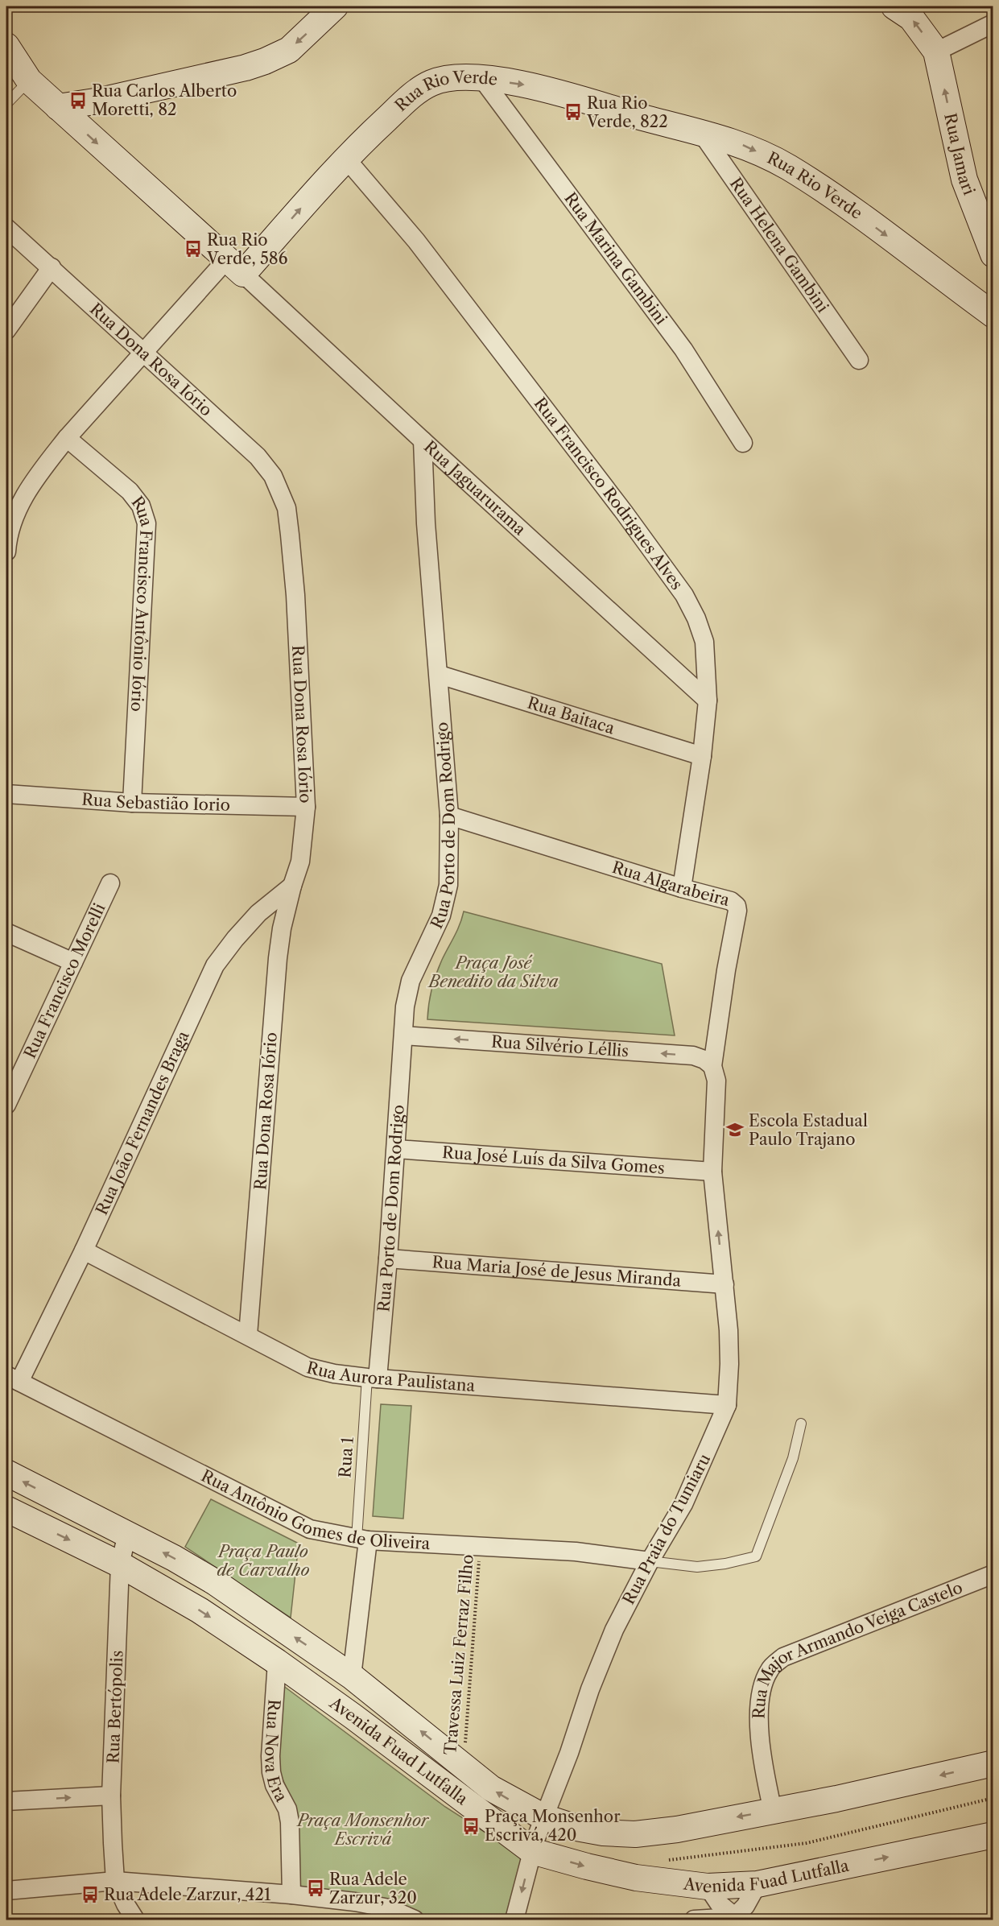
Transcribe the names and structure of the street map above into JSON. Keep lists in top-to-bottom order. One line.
{"streets":{"main road":["Rua Rio Verde","Rua Jamari","Avenida Fuad Lutfalla"],"street":["Rua Helena Gambini","Rua Marina Gambini","Rua Dona Rosa Iório","Rua Jaguarurama","Rua Francisco Rodrigues Alves","Rua Francisco Antônio Iório","Rua Baitaca","Rua Sebastião Iorio","Rua Porto de Dom Rodrigo","Rua Algarabeira","Rua Francisco Morelli","Rua Silvério Léllis","Rua João Fernandes Braga","Rua José Luís da Silva Gomes","Rua Maria José de Jesus Miranda","Rua Aurora Paulistana","Rua Antônio Gomes de Oliveira","Rua Praia do Tumiaru","Rua Major Armando Veiga Castelo","Rua Bertópolis","Rua Nova Era"],"lane":["Rua 1"],"path":["Travessa Luiz Ferraz Filho"]},"crossings":[["Rua Rio Verde","Rua Helena Gambini"],["Rua Rio Verde","Rua Marina Gambini"],["Rua Rio Verde","Rua Jaguarurama"],["Rua Rio Verde","Rua Francisco Rodrigues Alves"],["Rua Dona Rosa Iório","Rua Sebastião Iorio"],["Rua Dona Rosa Iório","Rua João Fernandes Braga"],["Rua Dona Rosa Iório","Rua Aurora Paulistana"],["Rua Jaguarurama","Rua Francisco Rodrigues Alves"],["Rua Jaguarurama","Rua Porto de Dom Rodrigo"],["Rua Francisco Rodrigues Alves","Rua Baitaca"],["Rua Francisco Rodrigues Alves","Rua Algarabeira"],["Rua Francisco Antônio Iório","Rua Sebastião Iorio"],["Rua Baitaca","Rua Porto de Dom Rodrigo"],["Rua Porto de Dom Rodrigo","Rua Algarabeira"],["Rua Porto de Dom Rodrigo","Rua Silvério Léllis"],["Rua Porto de Dom Rodrigo","Rua José Luís da Silva Gomes"],["Rua Porto de Dom Rodrigo","Rua Maria José de Jesus Miranda"],["Rua Porto de Dom Rodrigo","Rua Aurora Paulistana"],["Rua Porto de Dom Rodrigo","Rua 1"],["Rua Algarabeira","Rua Silvério Léllis"],["Rua Algarabeira","Rua Praia do Tumiaru"],["Rua Silvério Léllis","Rua Praia do Tumiaru"],["Rua João Fernandes Braga","Rua Aurora Paulistana"],["Rua João Fernandes Braga","Rua Antônio Gomes de Oliveira"],["Rua José Luís da Silva Gomes","Rua Praia do Tumiaru"],["Rua Maria José de Jesus Miranda","Rua Praia do Tumiaru"],["Rua Aurora Paulistana","Rua 1"],["Rua Aurora Paulistana","Rua Praia do Tumiaru"],["Rua 1","Rua Antônio Gomes de Oliveira"],["Rua Antônio Gomes de Oliveira","Rua Praia do Tumiaru"],["Rua Antônio Gomes de Oliveira","Travessa Luiz Ferraz Filho"],["Rua Praia do Tumiaru","Avenida Fuad Lutfalla"],["Travessa Luiz Ferraz Filho","Avenida Fuad Lutfalla"],["Rua Major Armando Veiga Castelo","Avenida Fuad Lutfalla"],["Rua Bertópolis","Avenida Fuad Lutfalla"],["Rua Nova Era","Avenida Fuad Lutfalla"]],"one_way":["Rua Rio Verde","Rua Jamari","Rua Silvério Léllis"],"parks":["Praça José Benedito da Silva","Praça Paulo de Carvalho","Praça Monsenhor Escrivá"],"places":{"bus stop":["Rua Carlos Alberto Moretti, 82","Rua Rio Verde, 822","Rua Rio Verde, 586","Praça Monsenhor Escrivá, 420","Rua Adele Zarzur, 320","Rua Adele Zarzur, 421"],"school or university":["Escola Estadual Paulo Trajano"]}}
